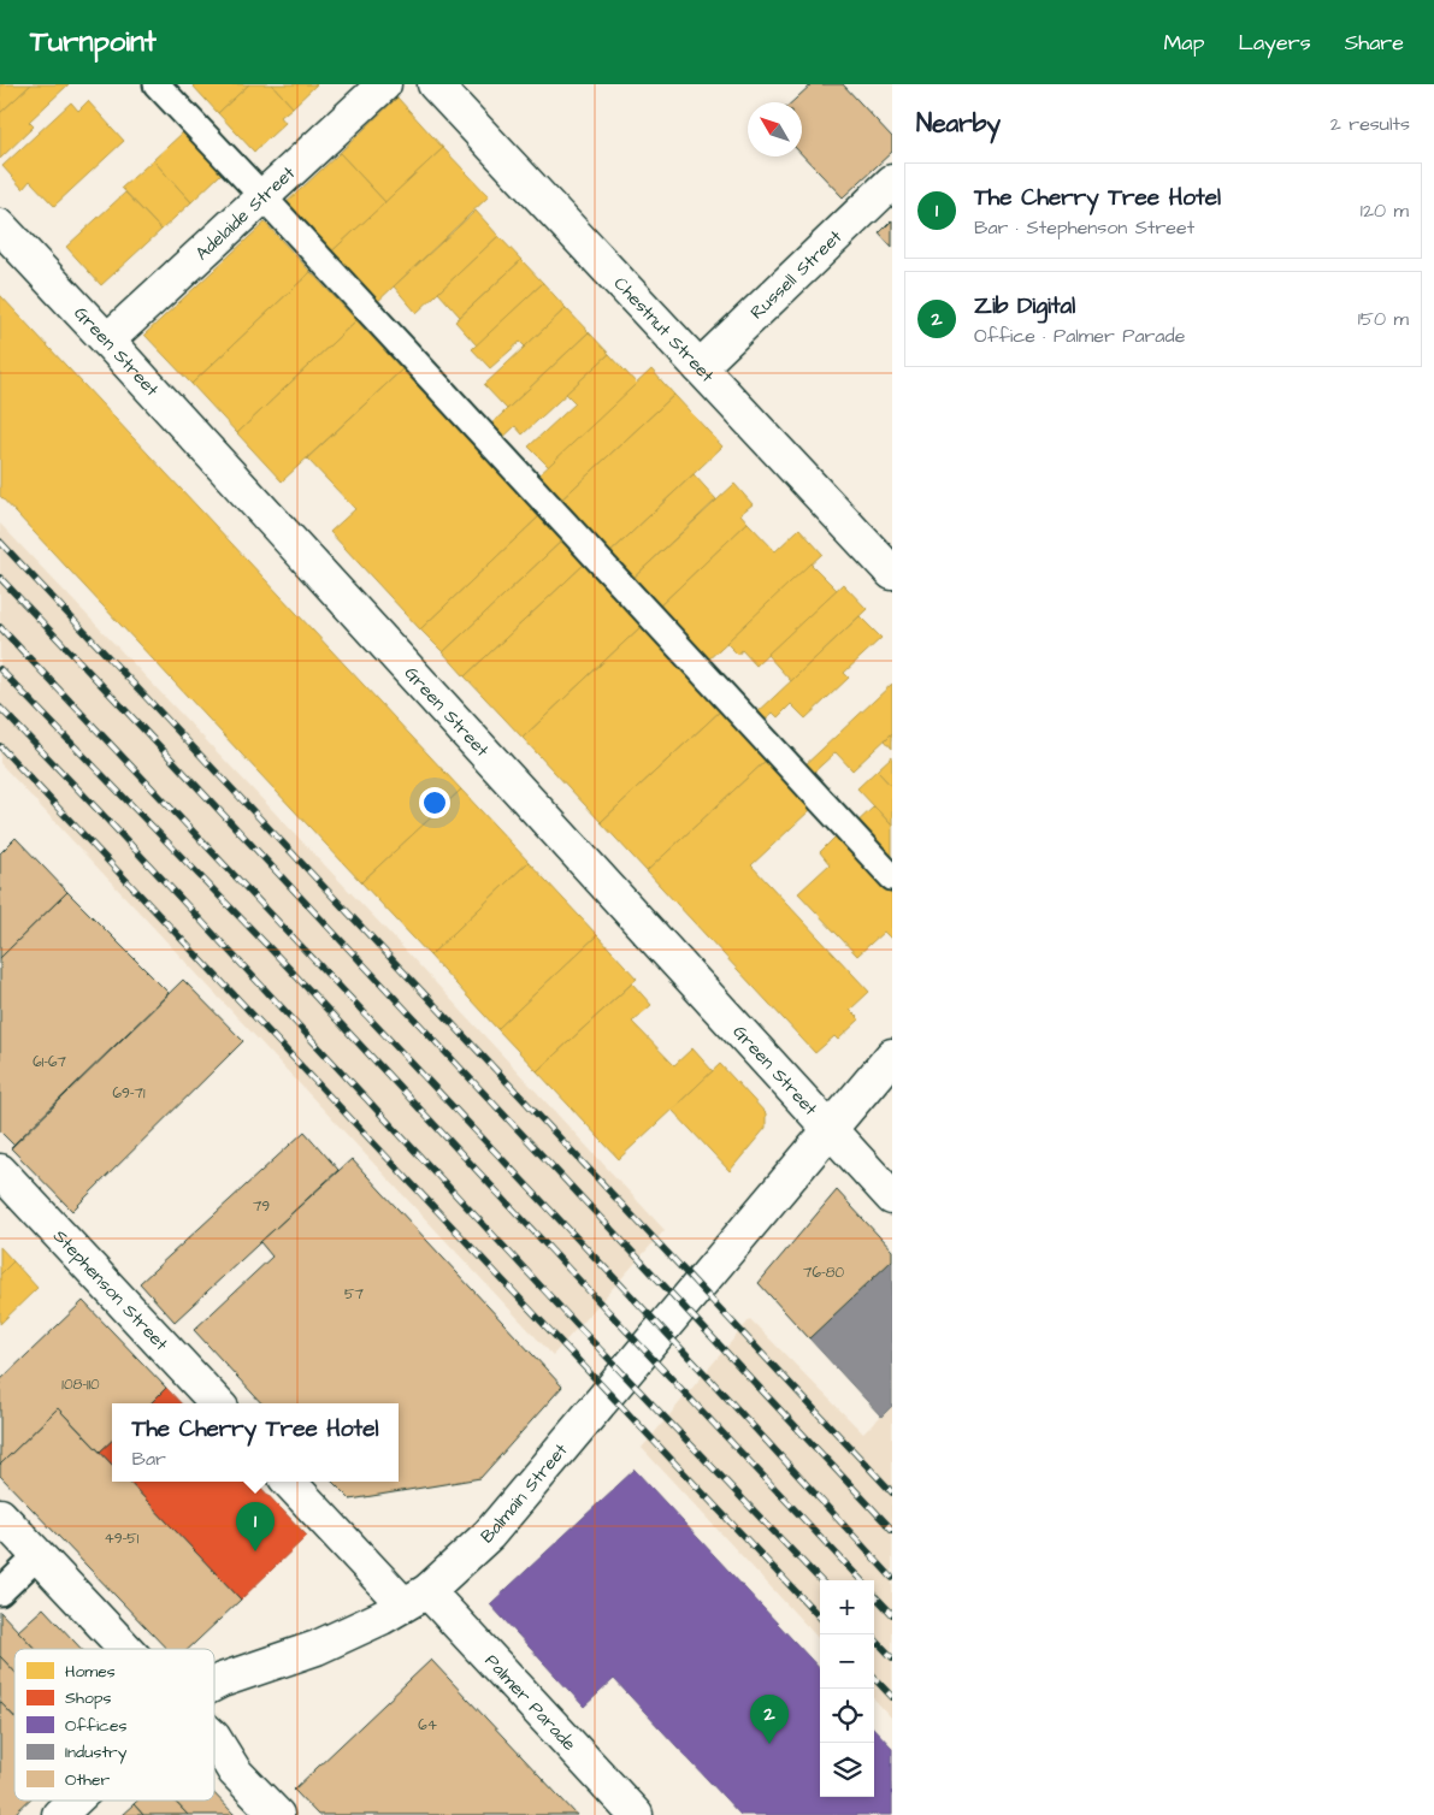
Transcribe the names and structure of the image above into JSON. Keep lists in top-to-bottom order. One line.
{"streets":{"street":["Adelaide Street","Russell Street","Chestnut Street","Green Street","Stephenson Street","Balmain Street","Palmer Parade"]},"crossings":[["Adelaide Street","Green Street"],["Russell Street","Chestnut Street"],["Green Street","Balmain Street"],["Balmain Street","Palmer Parade"]],"house_numbers":["61-67","69-71","79","76-80","57","108-110","49-51","64"],"legend":["Homes","Shops","Offices","Industry","Other"],"north":"top left","page":{"header":"Turnpoint","nav":["Map","Layers","Share"],"heading":["Nearby","2 results"],"list":[{"mark":"1","name":"The Cherry Tree Hotel","note":"Bar · Stephenson Street","value":"120 m"},{"mark":"2","name":"Zib Digital","note":"Office · Palmer Parade","value":"150 m"}],"popup":["The Cherry Tree Hotel","Bar"],"pins":["1","2"],"map_buttons":["+","−"]}}
